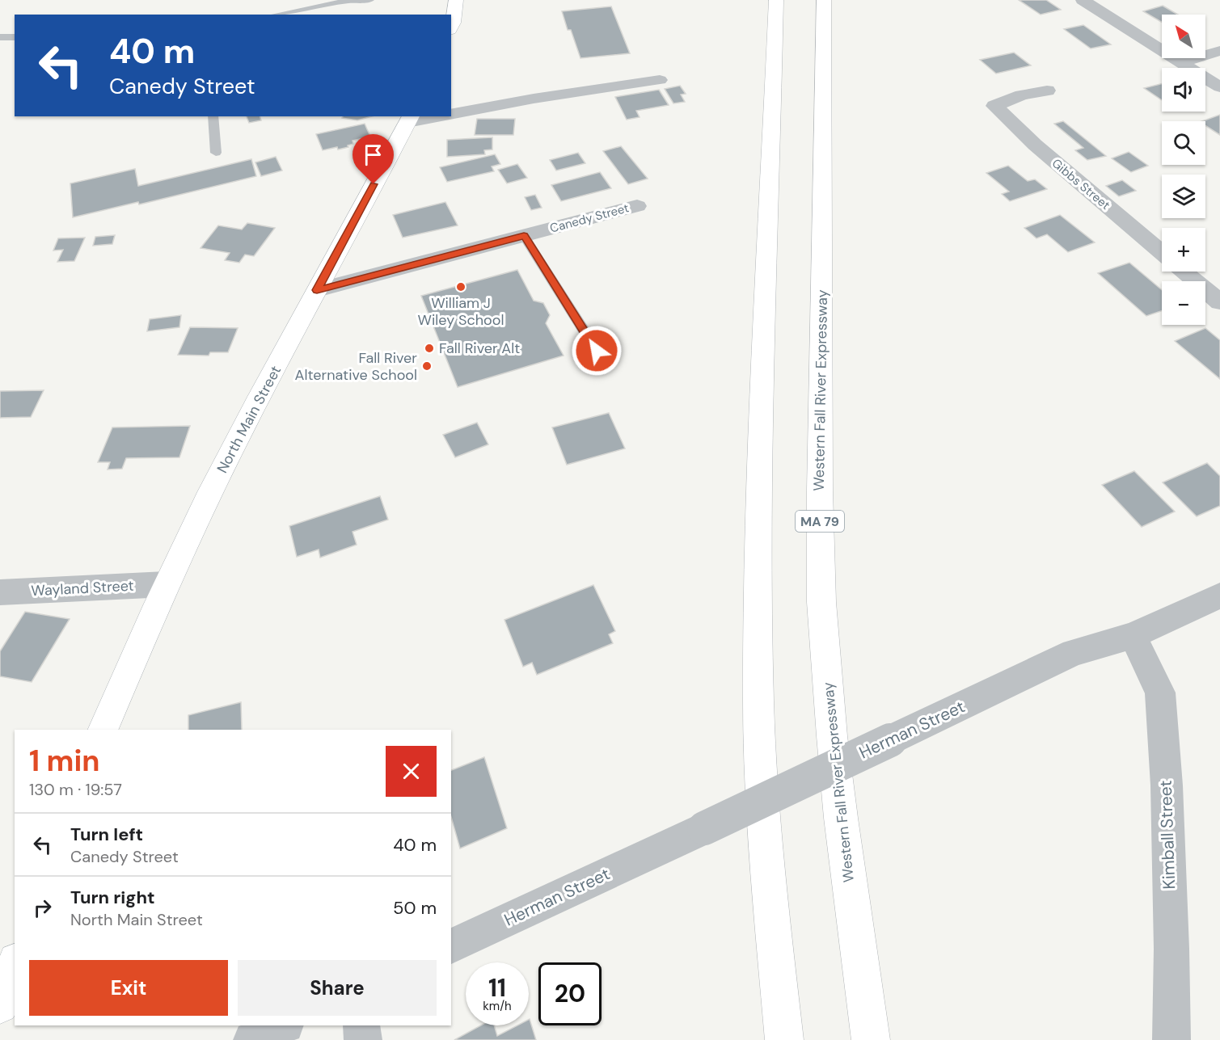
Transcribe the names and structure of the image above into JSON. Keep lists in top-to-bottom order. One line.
{"streets":{"main road":["Western Fall River Expressway","North Main Street","MA 79"],"street":["Gibbs Street","Canedy Street","Wayland Street","Herman Street","Kimball Street"]},"crossings":[["Canedy Street","North Main Street"],["North Main Street","Wayland Street"],["Herman Street","Kimball Street"]],"places":["William J Wiley School","Fall River Alt","Fall River Alternative School"],"north":"top left","page":{"map_buttons":["+","−"],"turn":["40 m","Canedy Street"],"heading":["1 min","130 m · 19:57"],"list":[{"name":"Turn left","note":"Canedy Street","value":"40 m"},{"name":"Turn right","note":"North Main Street","value":"50 m"}],"buttons":["Exit","Share"],"speed":"11 km/h","limit":"20"}}
